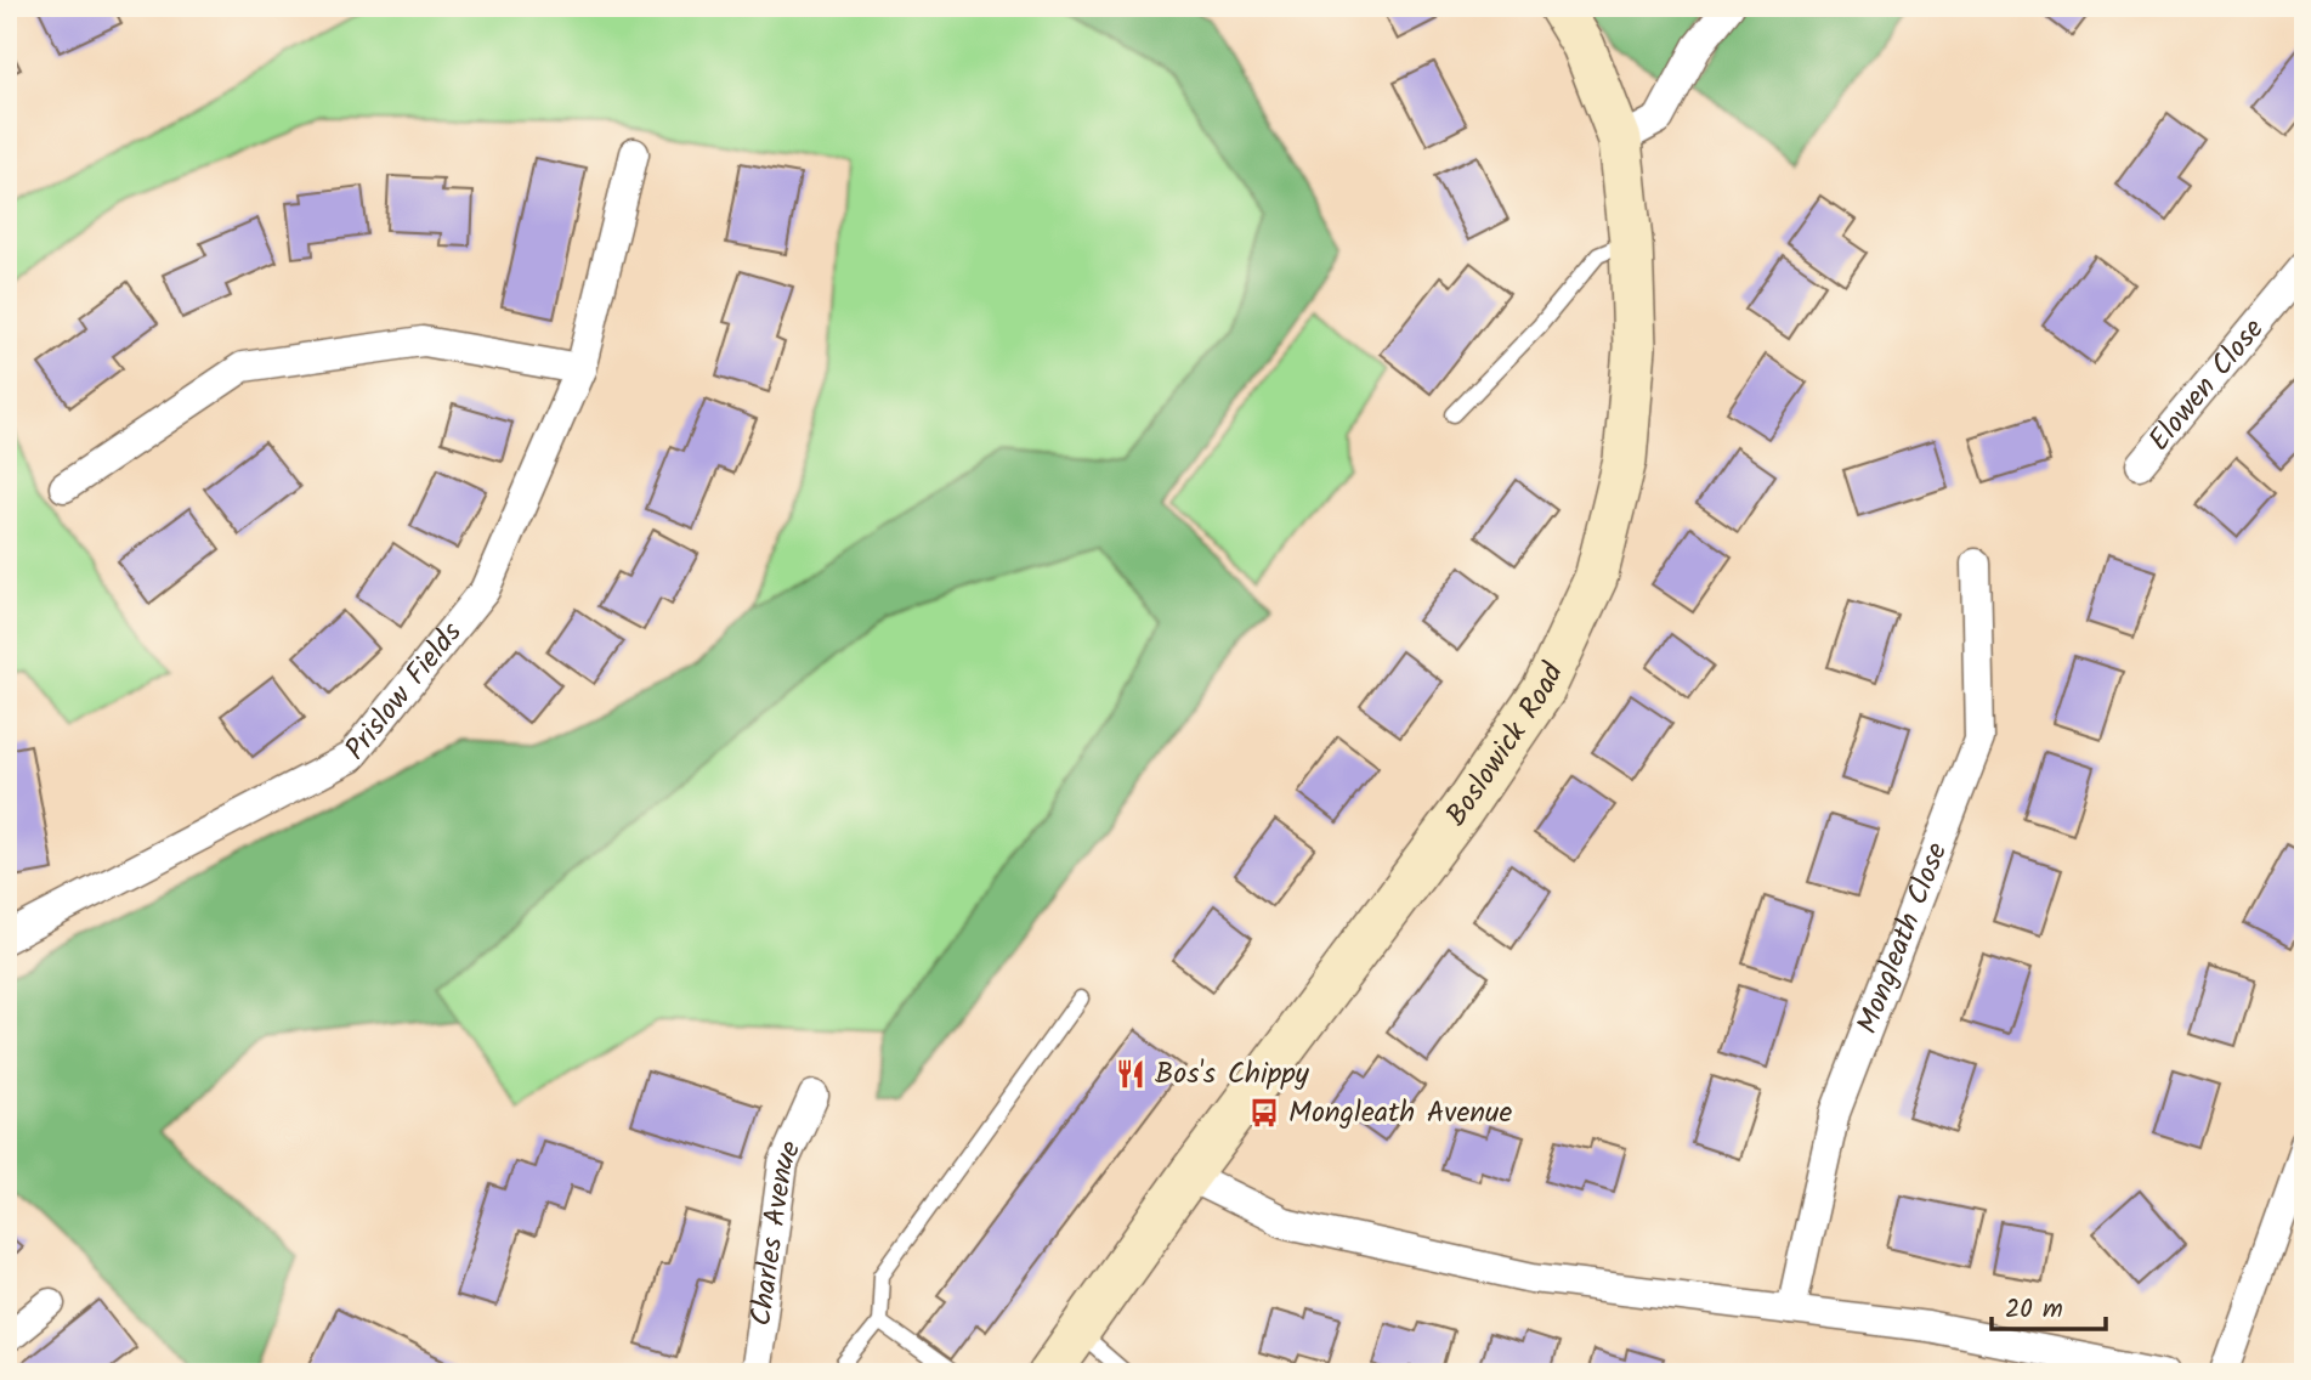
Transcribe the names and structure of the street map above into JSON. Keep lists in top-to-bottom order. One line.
{"streets":{"street":["Elowen Close","Prislow Fields","Boslowick Road","Mongleath Close","Charles Avenue"]},"places":{"restaurant":["Bos's Chippy"],"bus stop":["Mongleath Avenue"]},"scale_bar":"20 m"}
